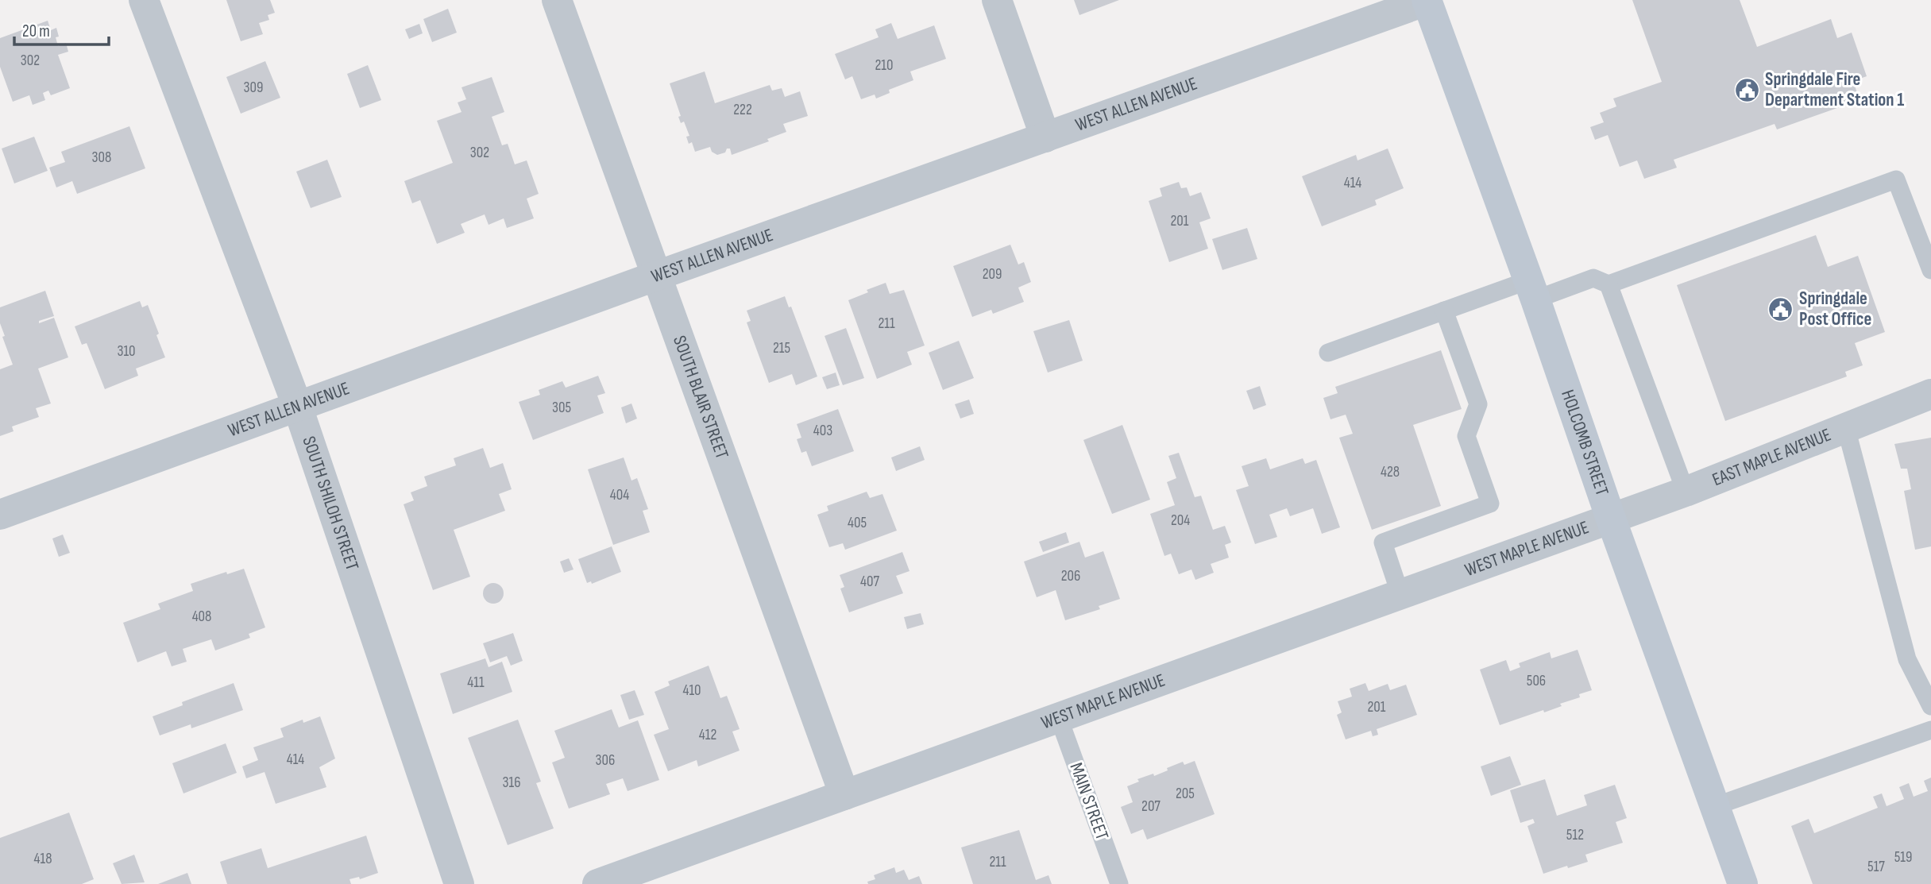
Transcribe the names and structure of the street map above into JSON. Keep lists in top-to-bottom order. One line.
{"streets":{"street":["WEST ALLEN AVENUE","SOUTH BLAIR STREET","HOLCOMB STREET","EAST MAPLE AVENUE","SOUTH SHILOH STREET","WEST MAPLE AVENUE"],"lane":["MAIN STREET"]},"crossings":[["WEST ALLEN AVENUE","SOUTH BLAIR STREET"],["WEST ALLEN AVENUE","HOLCOMB STREET"],["WEST ALLEN AVENUE","SOUTH SHILOH STREET"],["SOUTH BLAIR STREET","WEST MAPLE AVENUE"],["HOLCOMB STREET","EAST MAPLE AVENUE"],["HOLCOMB STREET","WEST MAPLE AVENUE"],["EAST MAPLE AVENUE","WEST MAPLE AVENUE"],["WEST MAPLE AVENUE","MAIN STREET"]],"places":{"public building":["Springdale Fire Department Station 1","Springdale Post Office"]},"house_numbers":["302","210","309","222","302","308","414","201","209","211","215","310","305","403","428","404","204","405","206","407","408","506","411","410","201","412","414","306","316","205","207","512","519","418","211","517"],"scale_bar":"20 m"}
